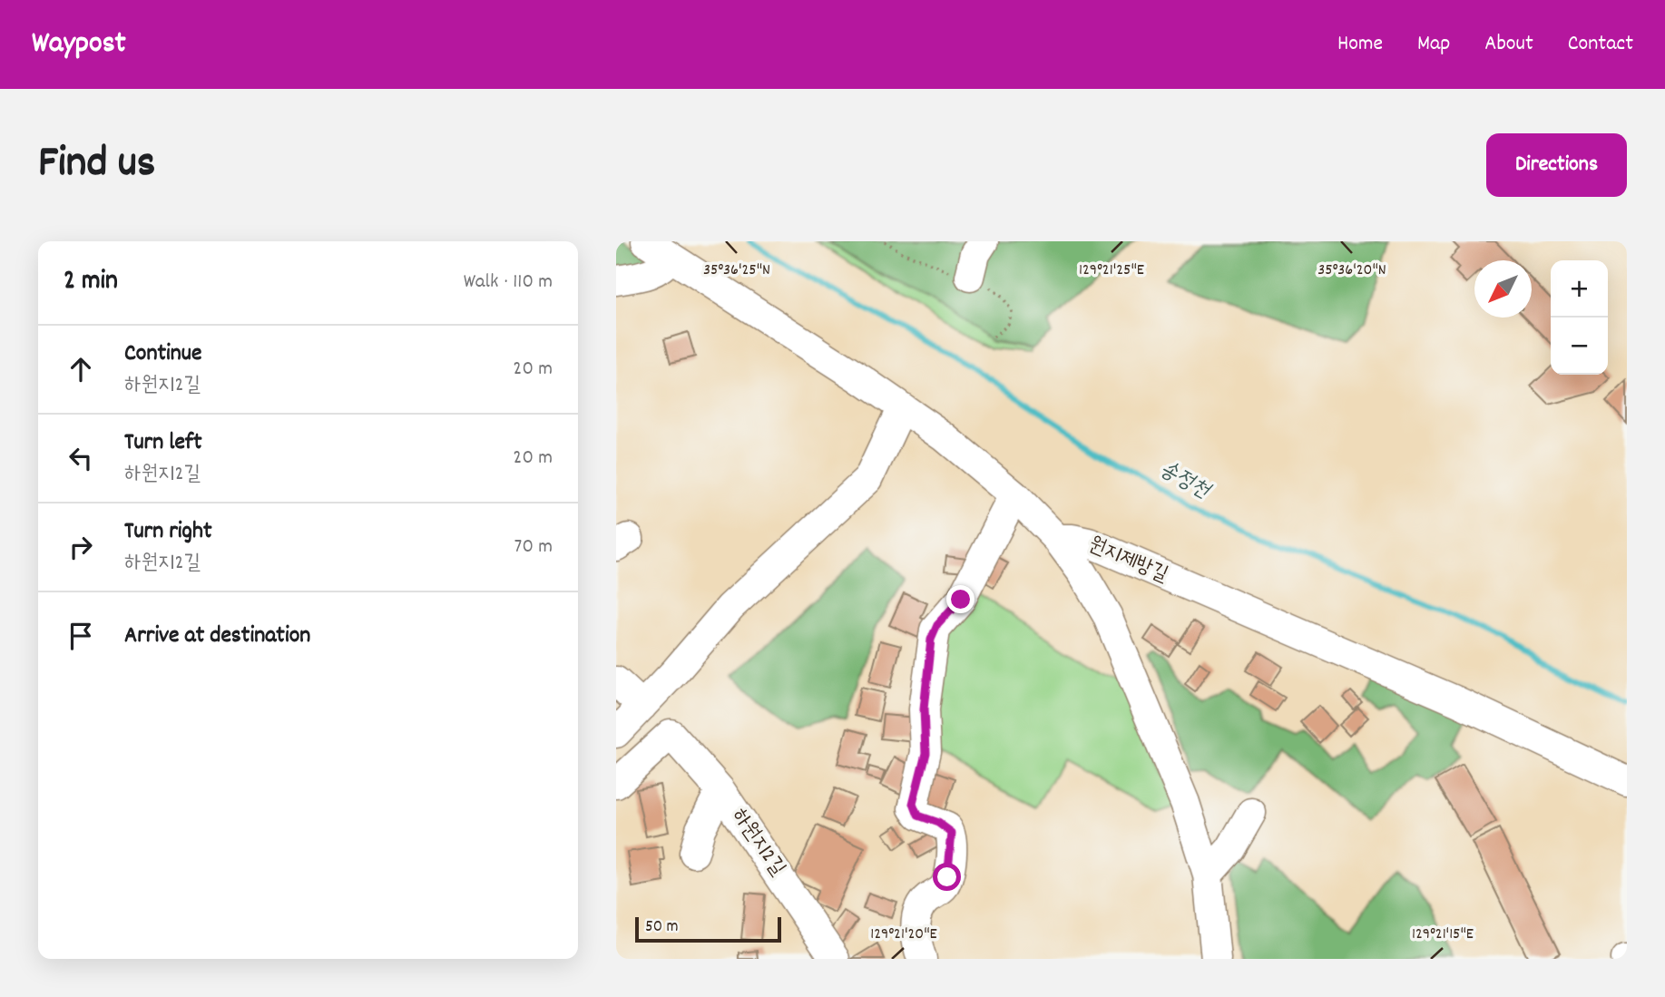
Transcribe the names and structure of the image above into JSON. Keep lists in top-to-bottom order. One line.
{"streets":{"street":["원지제방길","하원지2길"]},"water":["송정천"],"scale_bar":"50 m","north":"bottom left","page":{"header":"Waypost","nav":["Home","Map","About","Contact"],"title":"Find us","buttons":"Directions","heading":["2 min","Walk · 110 m"],"map_buttons":["+","−"],"list":[["Continue","하원지2길","20 m"],["Turn left","하원지2길","20 m"],["Turn right","하원지2길","70 m"],"Arrive at destination"],"scale":"50 m"},"coordinates":["129°21'25\"E","35°36'25\"N","35°36'20\"N","129°21'20\"E","129°21'15\"E"]}
